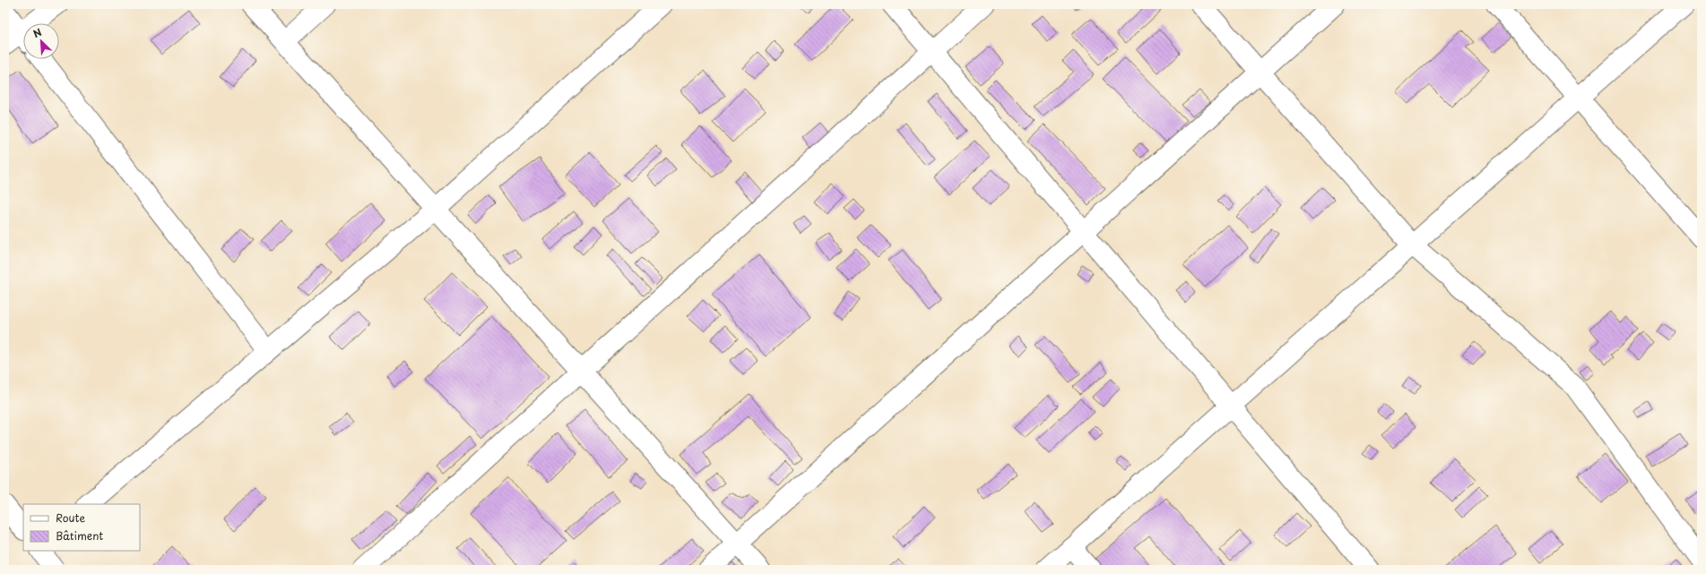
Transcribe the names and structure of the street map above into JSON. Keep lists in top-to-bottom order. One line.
{"legend":["Route","Bâtiment"],"north":"top left"}
